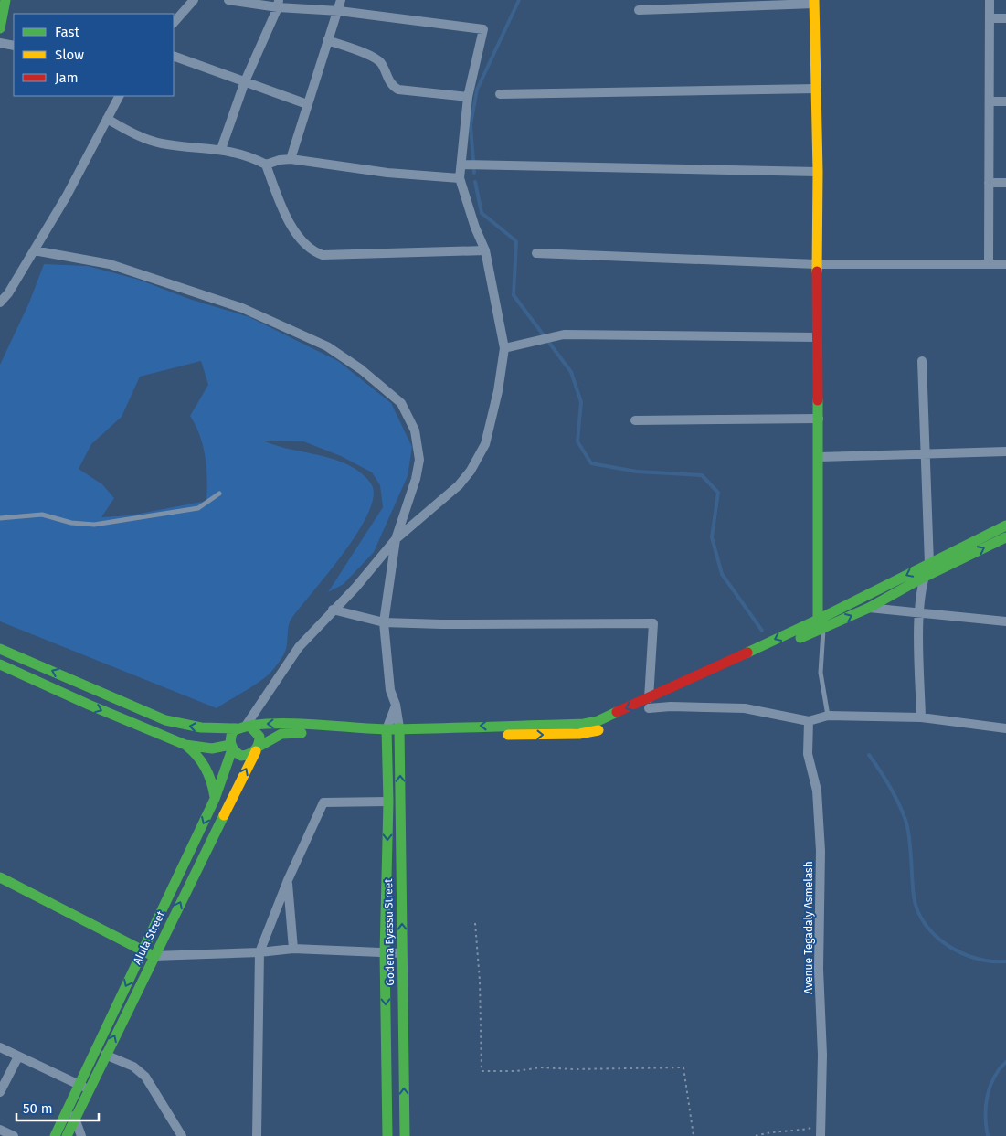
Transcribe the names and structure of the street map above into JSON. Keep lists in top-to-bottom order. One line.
{"streets":{"street":["Avenue Tegadaly Asmelash","Godena Eyassu Street","Alula Street"]},"legend":["Fast","Slow","Jam"],"scale_bar":"50 m"}
